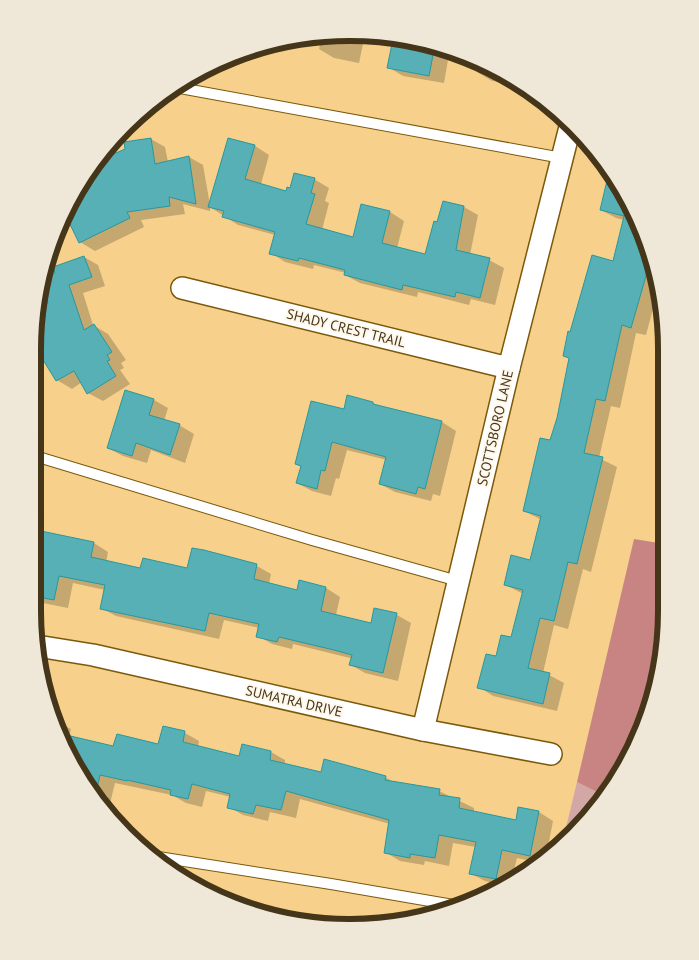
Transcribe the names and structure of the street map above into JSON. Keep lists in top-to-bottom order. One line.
{"streets":{"street":["SHADY CREST TRAIL","SCOTTSBORO LANE","SUMATRA DRIVE"]},"crossings":[["SHADY CREST TRAIL","SCOTTSBORO LANE"],["SCOTTSBORO LANE","SUMATRA DRIVE"]]}
